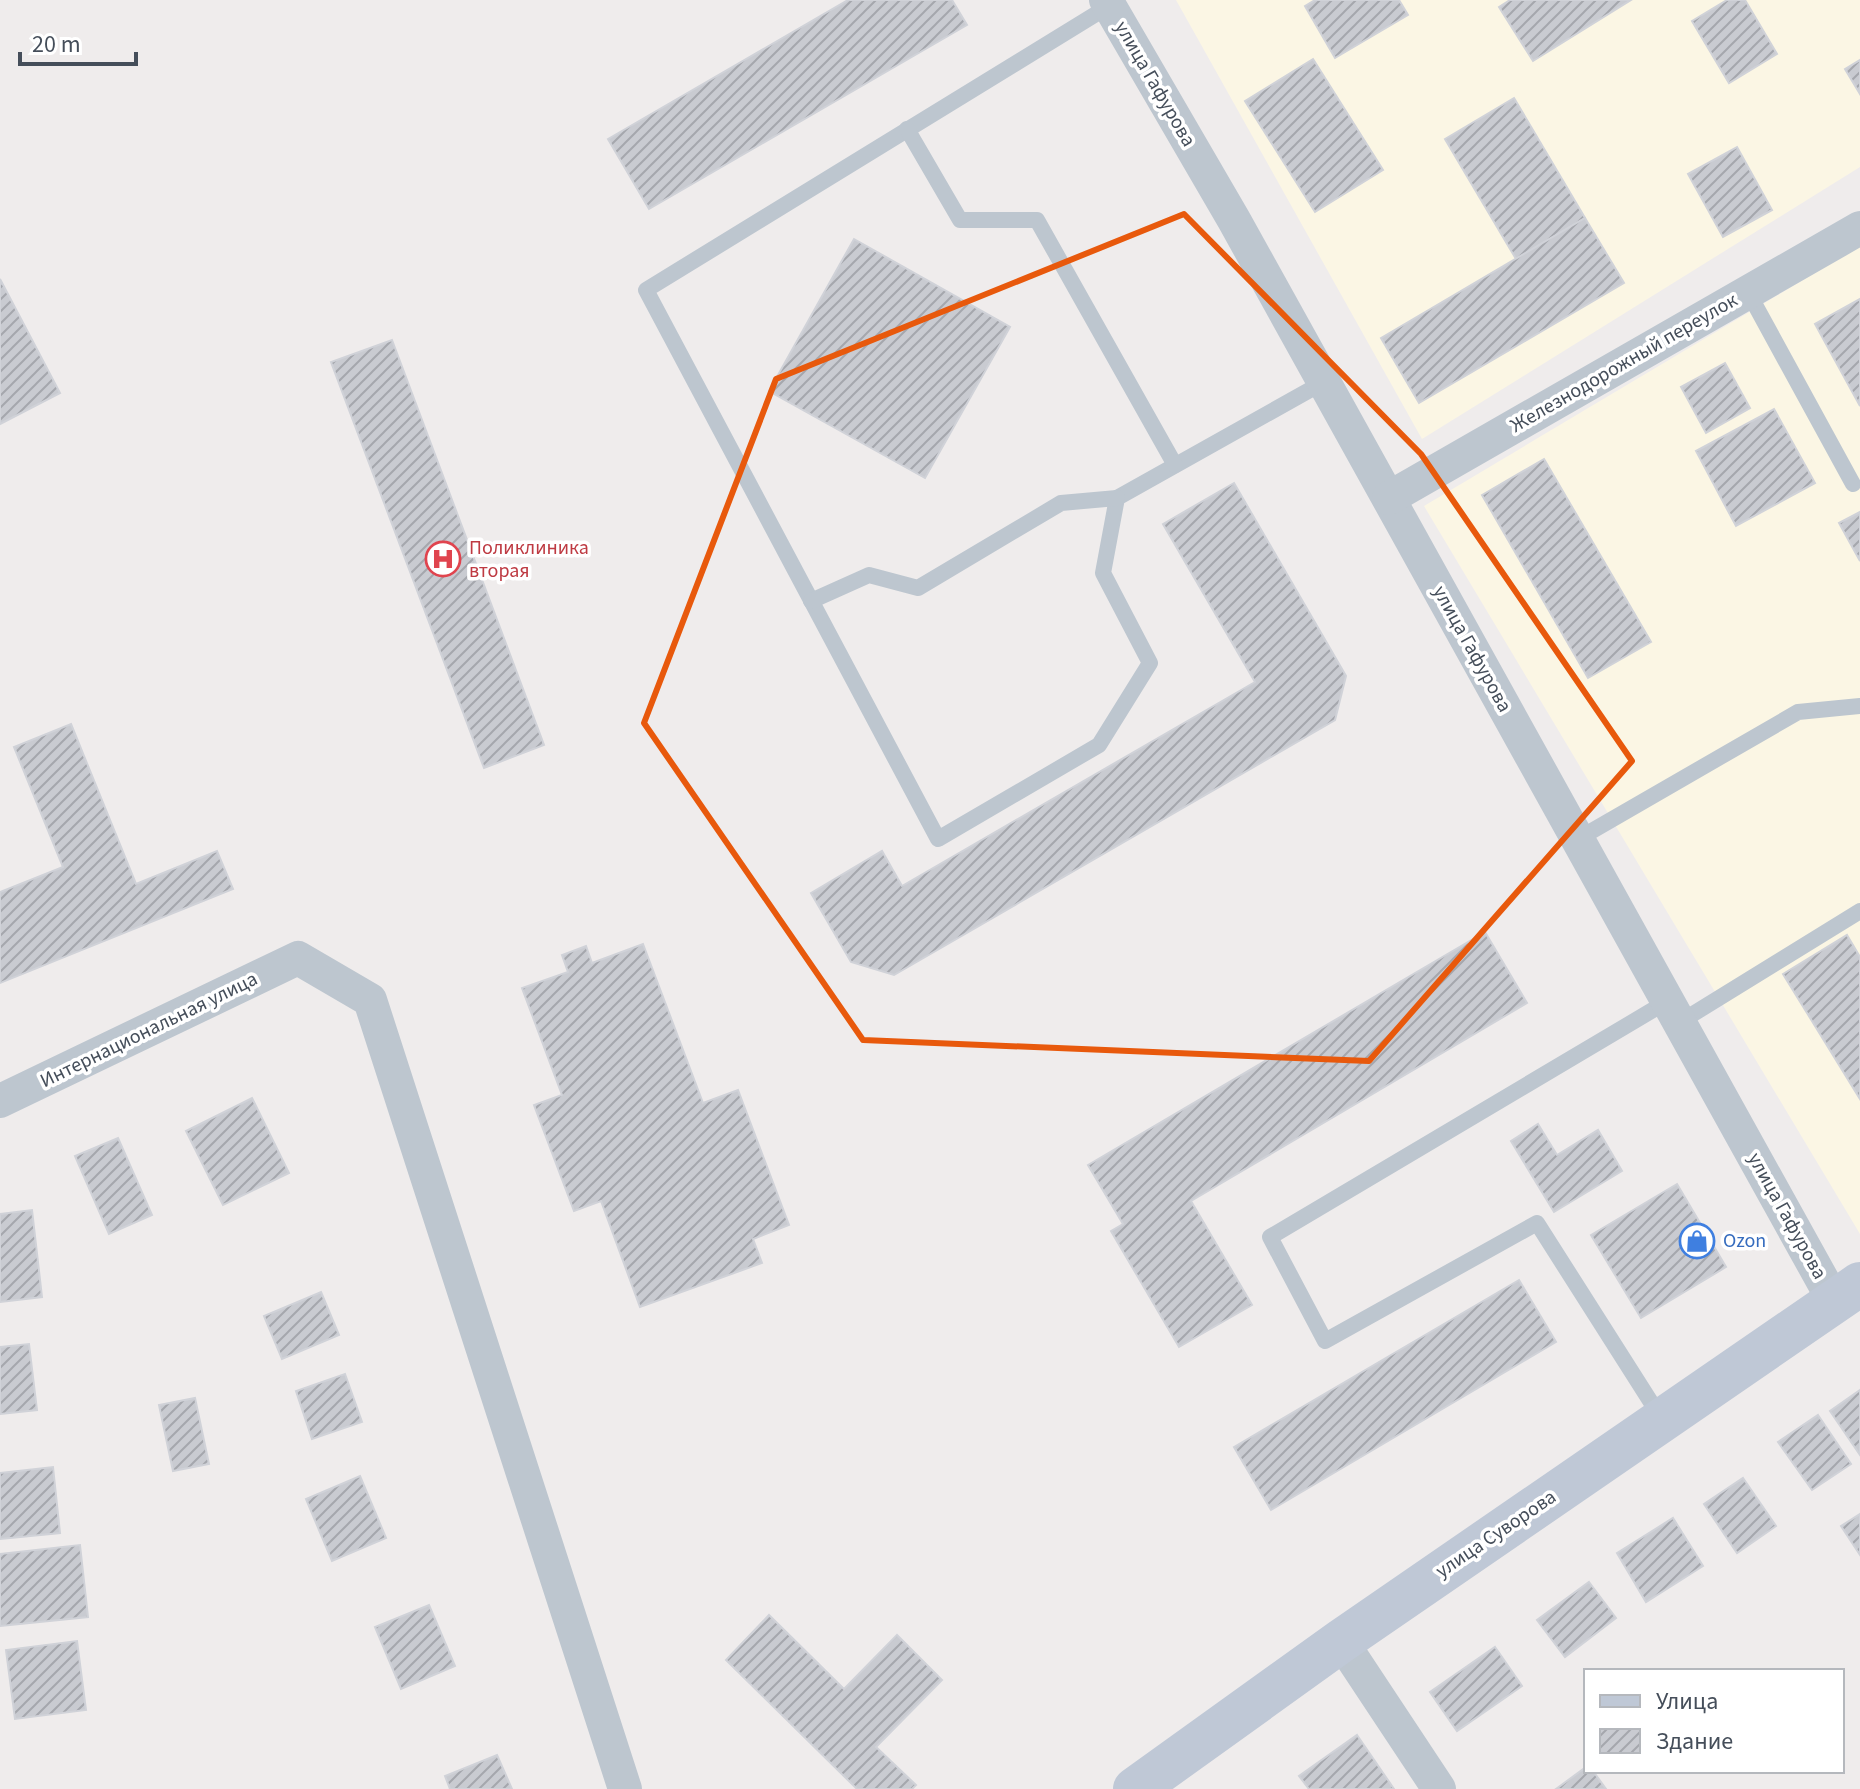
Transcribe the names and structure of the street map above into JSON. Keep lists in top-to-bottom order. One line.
{"streets":{"street":["улица Гафурова","Железнодорожный переулок","Интернациональная улица","улица Суворова"]},"crossings":[["улица Гафурова","Железнодорожный переулок"],["улица Гафурова","улица Суворова"]],"places":{"hospital":["Поликлиника вторая"],"shop":["Ozon"]},"legend":["Улица","Здание"],"scale_bar":"20 m"}
